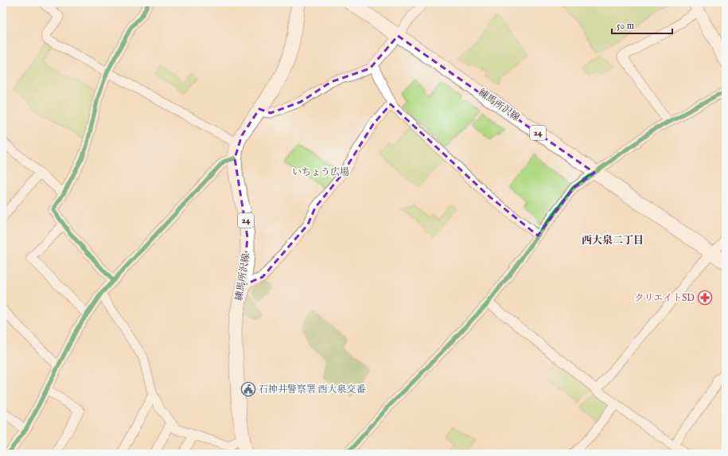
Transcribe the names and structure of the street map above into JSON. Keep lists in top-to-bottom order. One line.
{"streets":{"main road":["練馬所沢線","24"]},"districts":["西大泉二丁目"],"parks":["いちょう広場"],"places":{"pharmacy":["クリエイトSD"],"public building":["石神井警察署 西大泉交番"]},"scale_bar":"50 m"}
